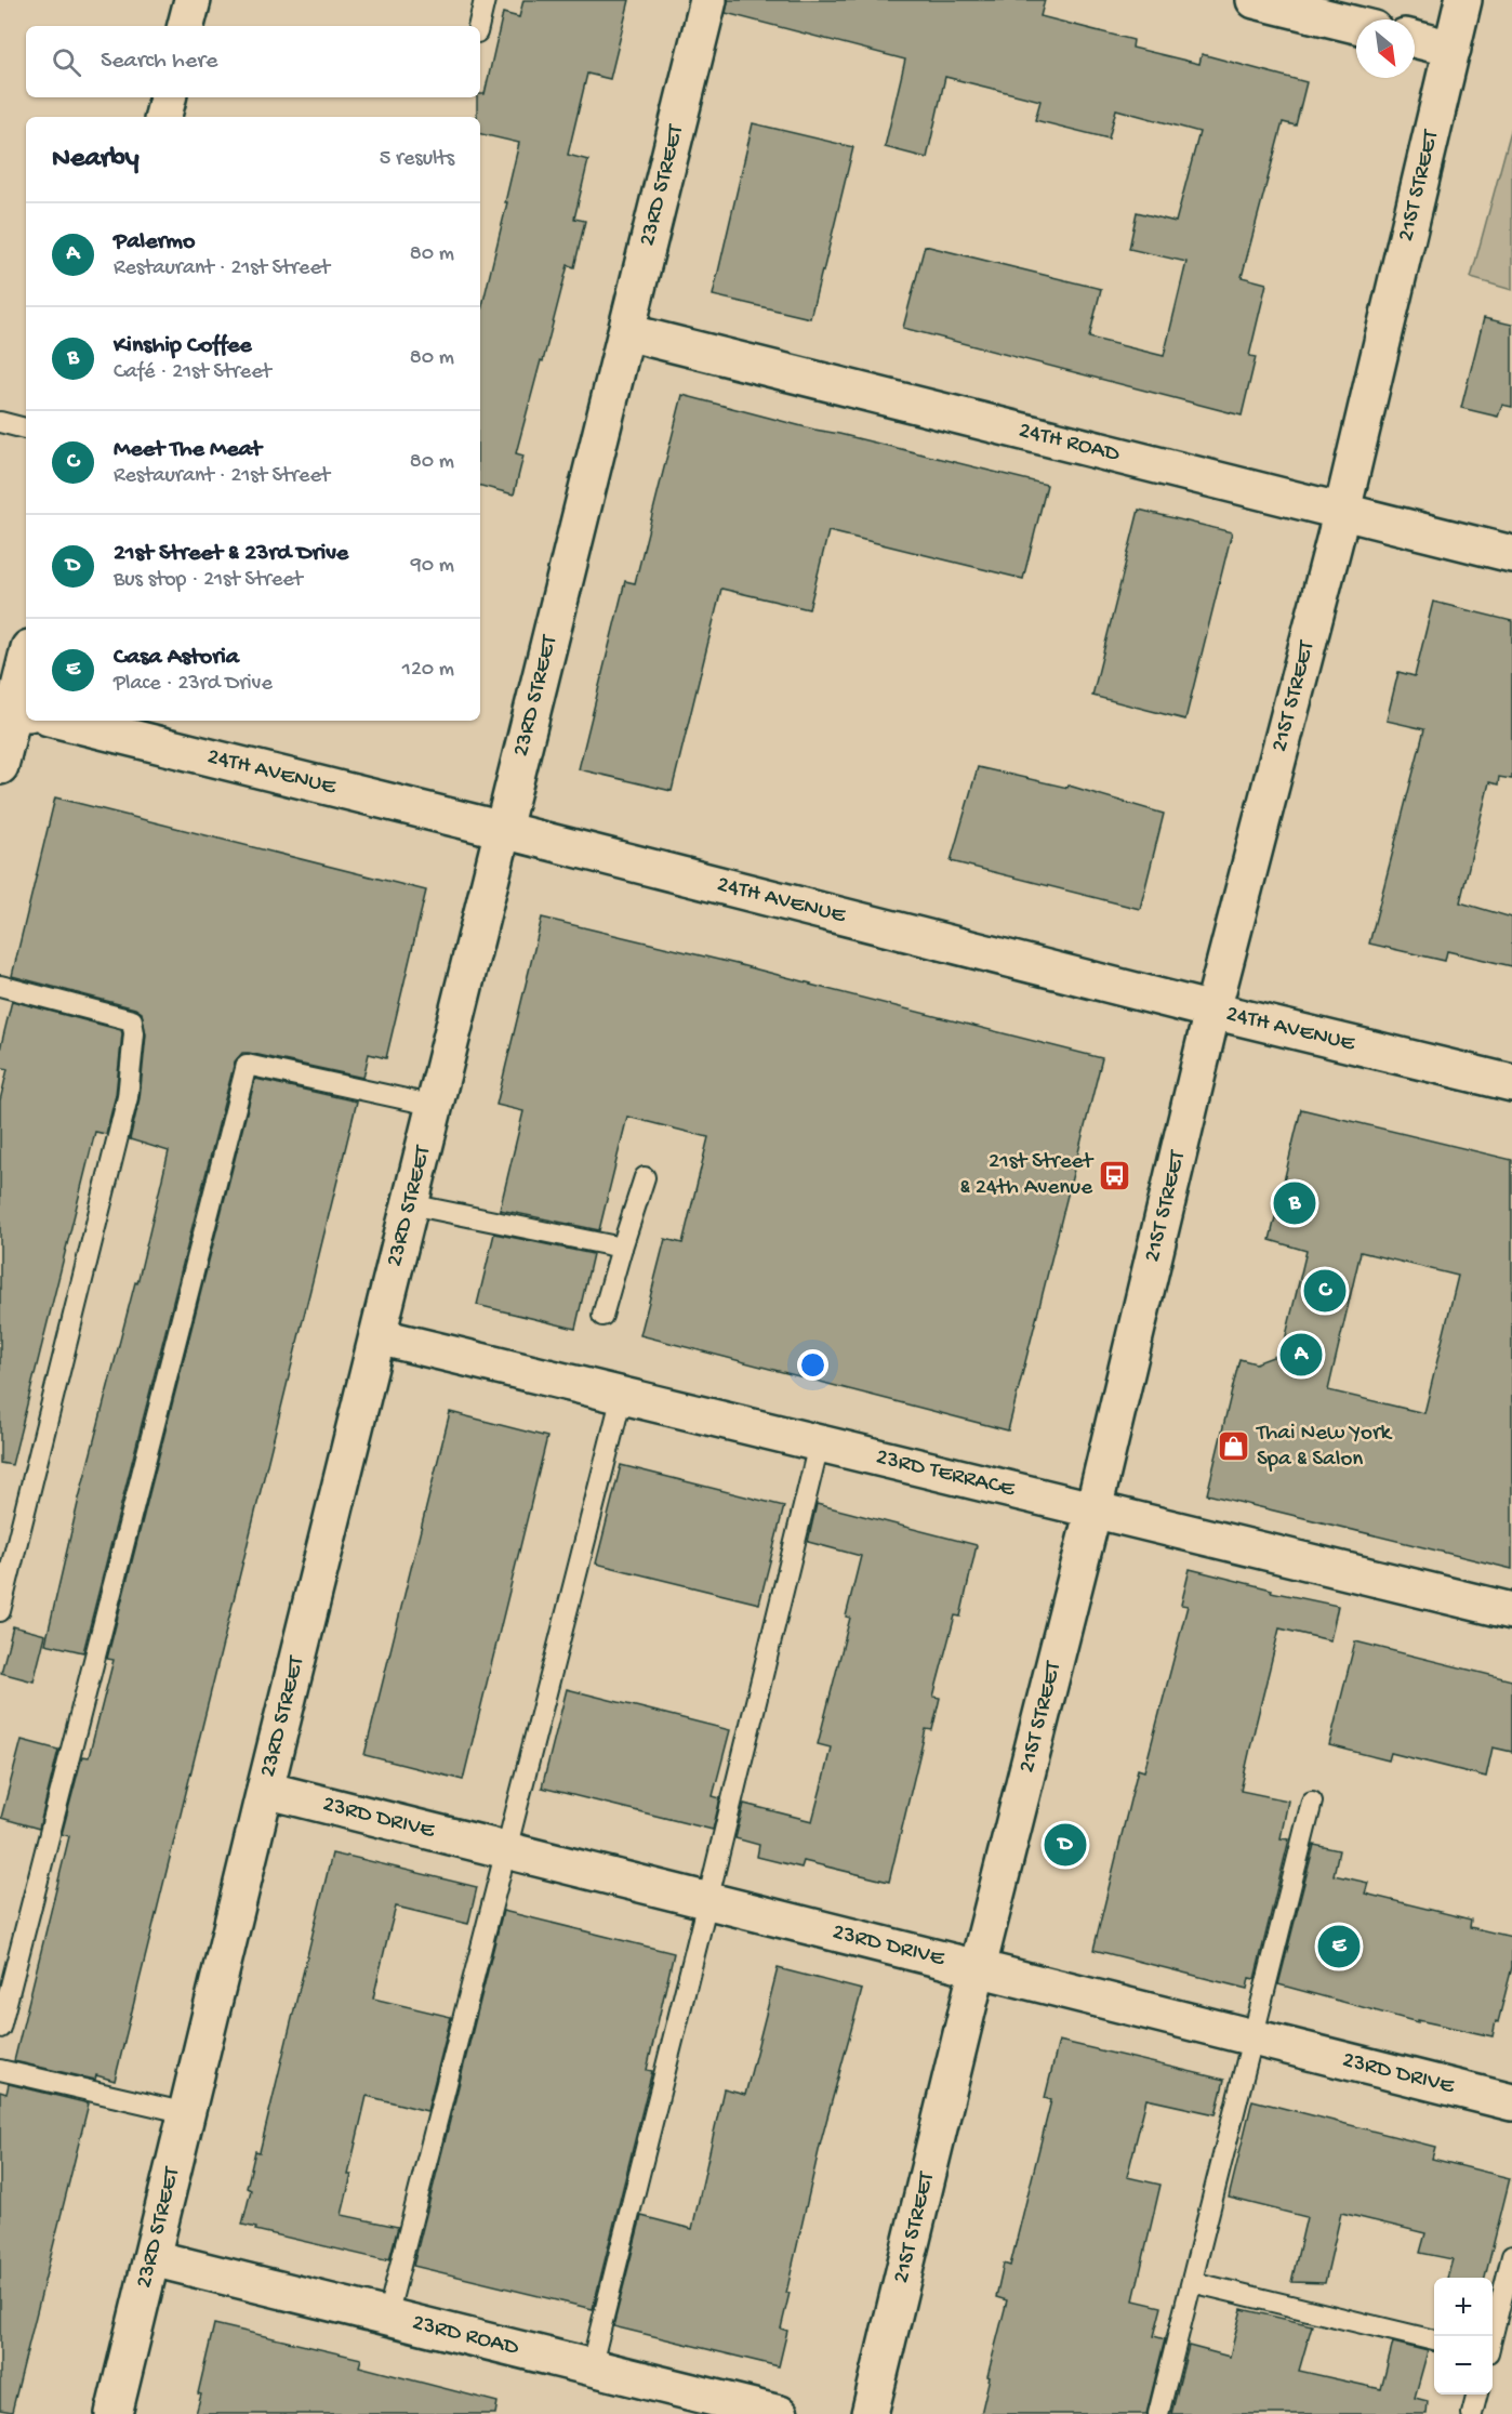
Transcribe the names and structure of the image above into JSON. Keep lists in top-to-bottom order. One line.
{"streets":{"street":["23RD STREET","21ST STREET","24TH ROAD","24TH AVENUE","23RD TERRACE","23RD DRIVE","23RD ROAD"]},"crossings":[["23RD STREET","24TH ROAD"],["23RD STREET","24TH AVENUE"],["23RD STREET","23RD TERRACE"],["23RD STREET","23RD DRIVE"],["23RD STREET","23RD ROAD"],["21ST STREET","24TH ROAD"],["21ST STREET","24TH AVENUE"],["21ST STREET","23RD TERRACE"],["21ST STREET","23RD DRIVE"]],"places":{"bus stop":["21st Street & 24th Avenue"],"shop":["Thai New York Spa & Salon"]},"north":"bottom right","page":{"search":"Search here","heading":["Nearby","5 results"],"list":[{"mark":"A","name":"Palermo","note":"Restaurant · 21st Street","value":"80 m"},{"mark":"B","name":"Kinship Coffee","note":"Café · 21st Street","value":"80 m"},{"mark":"C","name":"Meet The Meat","note":"Restaurant · 21st Street","value":"80 m"},{"mark":"D","name":"21st Street & 23rd Drive","note":"Bus stop · 21st Street","value":"90 m"},{"mark":"E","name":"Casa Astoria","note":"Place · 23rd Drive","value":"120 m"}],"pins":["B","C","A","D","E"],"map_buttons":["+","−"]}}
